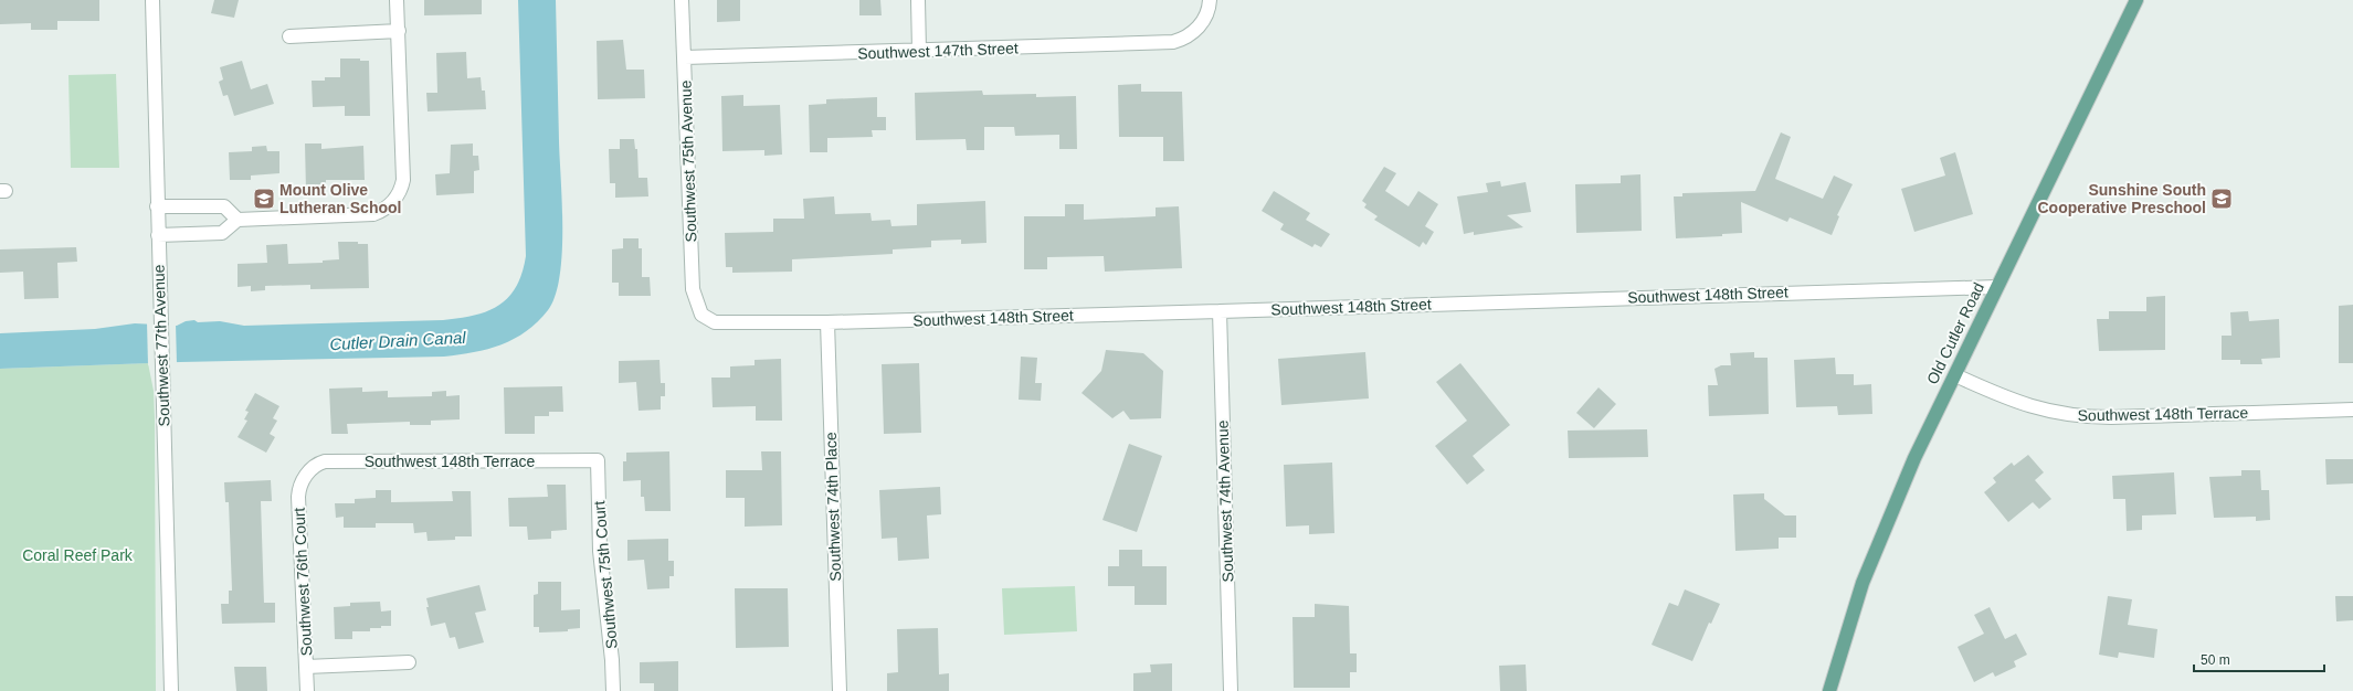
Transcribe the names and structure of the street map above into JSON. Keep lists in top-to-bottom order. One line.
{"streets":{"main road":["Old Cutler Road"],"street":["Southwest 147th Street","Southwest 75th Avenue","Southwest 148th Street","Southwest 77th Avenue","Southwest 148th Terrace","Southwest 74th Avenue","Southwest 74th Place","Southwest 75th Court","Southwest 76th Court"]},"crossings":[["Southwest 147th Street","Southwest 75th Avenue"],["Southwest 75th Avenue","Southwest 148th Street"],["Southwest 148th Street","Old Cutler Road"],["Southwest 148th Street","Southwest 74th Avenue"],["Southwest 148th Street","Southwest 74th Place"],["Old Cutler Road","Southwest 148th Terrace"],["Southwest 148th Terrace","Southwest 75th Court"],["Southwest 148th Terrace","Southwest 76th Court"]],"water":["Cutler Drain Canal"],"parks":["Coral Reef Park"],"places":{"school or university":["Mount Olive Lutheran School","Sunshine South Cooperative Preschool"]},"scale_bar":"50 m"}
